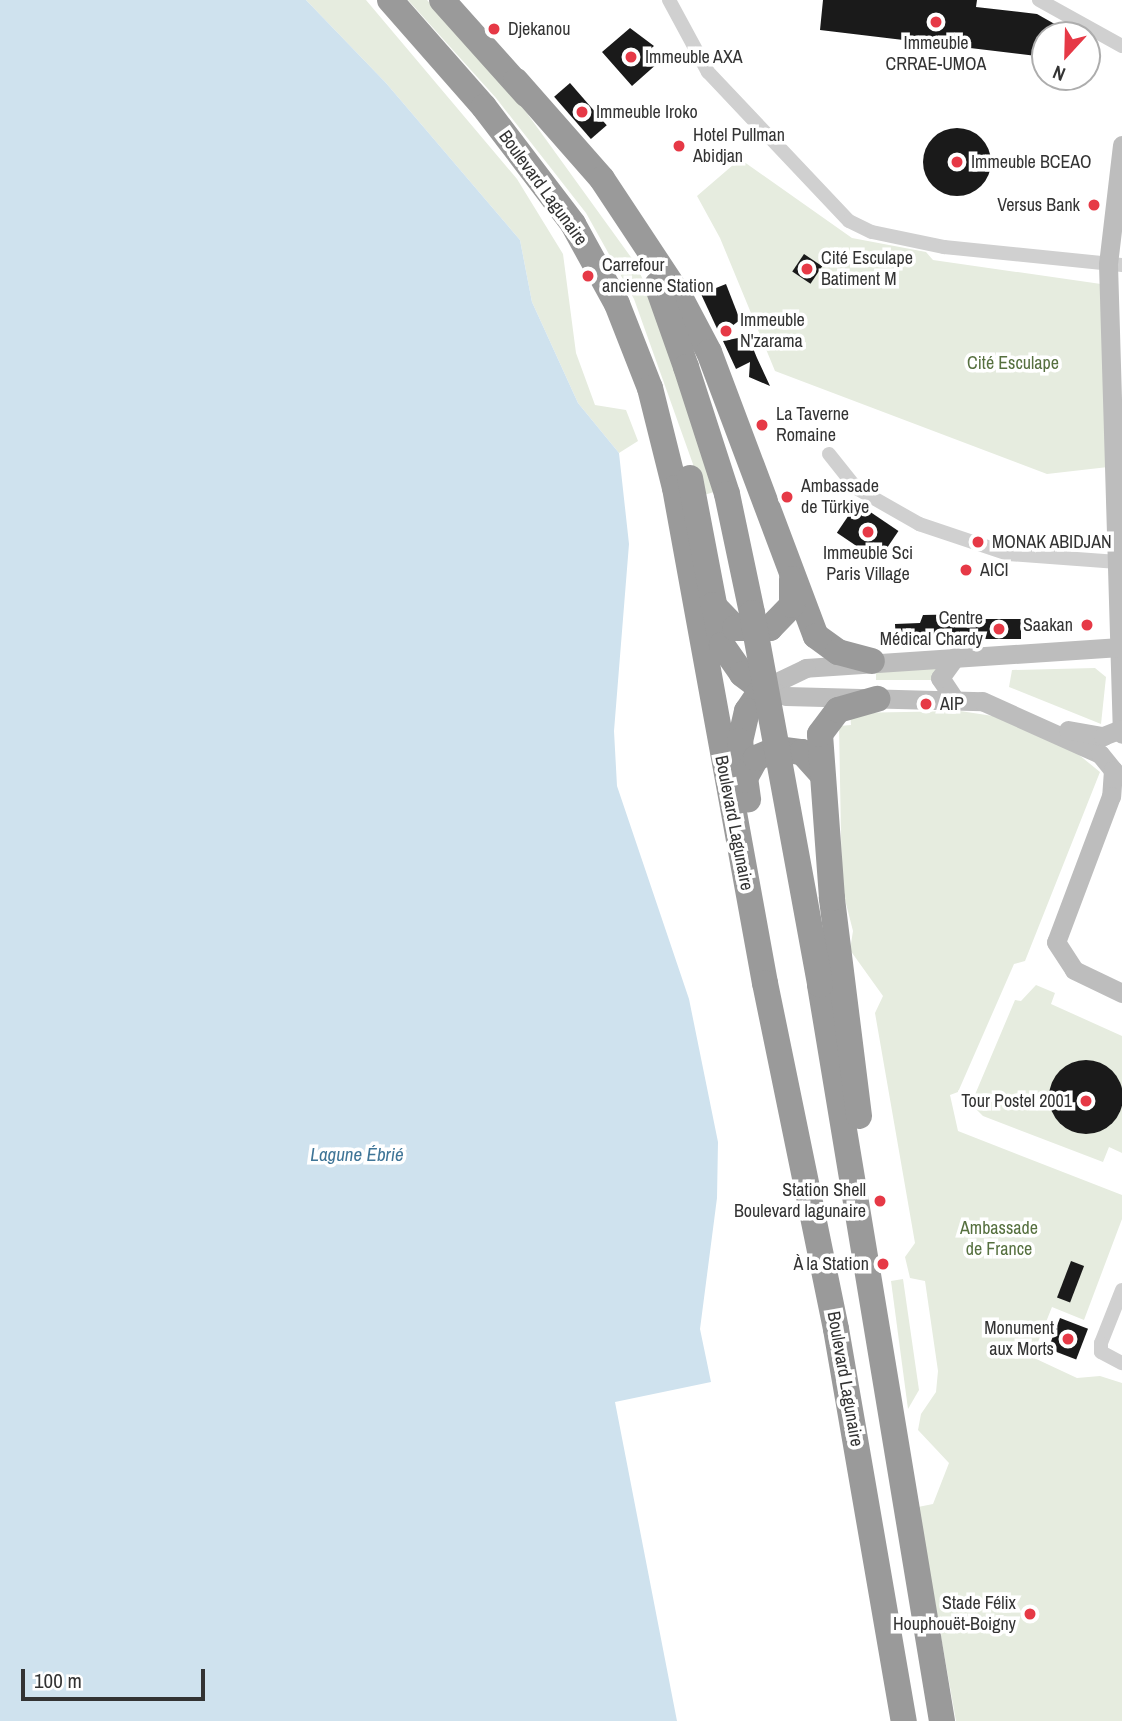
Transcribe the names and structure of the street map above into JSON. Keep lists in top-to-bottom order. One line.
{"streets":{"highway":["Boulevard Lagunaire"]},"water":["Lagune Ébrié"],"parks":["Cité Esculape","Ambassade de France"],"places":["Immeuble CRRAE-UMOA","Djekanou","Immeuble AXA","Immeuble Iroko","Hotel Pullman Abidjan","Immeuble BCEAO","Versus Bank","Cité Esculape Batiment M","Carrefour ancienne Station","Immeuble N'zarama","La Taverne Romaine","Ambassade de Türkiye","Immeuble Sci Paris Village","MONAK ABIDJAN","AICI","Saakan","Centre Médical Chardy","AIP","Tour Postel 2001","Station Shell Boulevard lagunaire","À la Station","Monument aux Morts","Stade Félix Houphouët-Boigny"],"scale_bar":"100 m","north":"bottom"}
